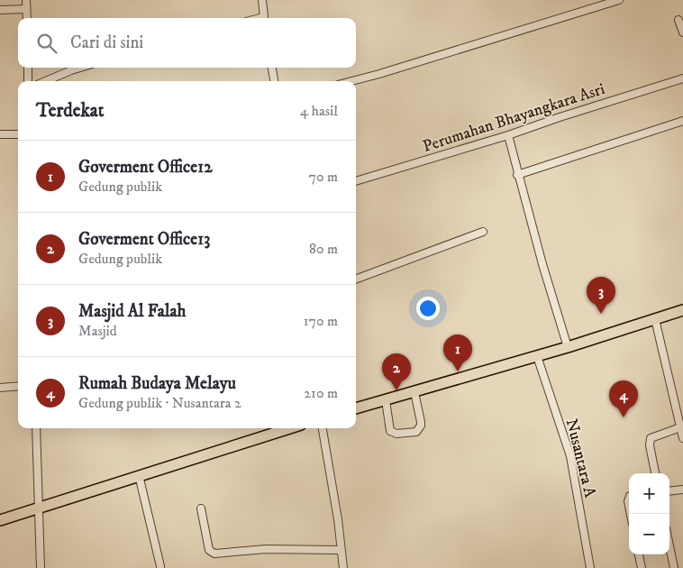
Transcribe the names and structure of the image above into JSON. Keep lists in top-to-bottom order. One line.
{"streets":{"street":["Perumahan Bhayangkara Asri","Nusantara A"]},"page":{"search":"Cari di sini","heading":["Terdekat","4 hasil"],"list":[{"mark":"1","name":"Goverment Office12","note":"Gedung publik","value":"70 m"},{"mark":"2","name":"Goverment Office13","note":"Gedung publik","value":"80 m"},{"mark":"3","name":"Masjid Al Falah","note":"Masjid","value":"170 m"},{"mark":"4","name":"Rumah Budaya Melayu","note":"Gedung publik · Nusantara 2","value":"210 m"}],"pins":["3","1","2","4"],"map_buttons":["+","−"]}}
